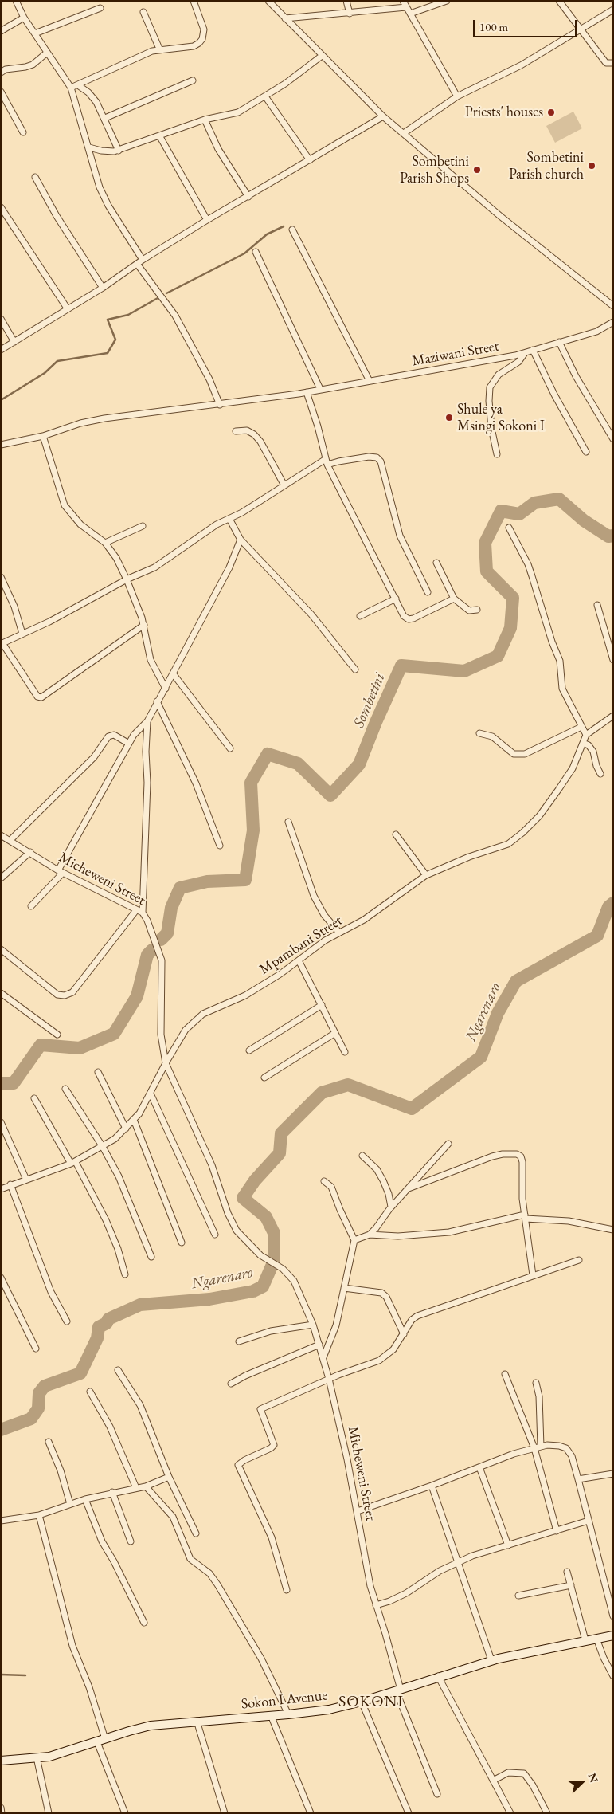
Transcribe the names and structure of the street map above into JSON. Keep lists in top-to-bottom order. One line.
{"streets":{"street":["Maziwani Street","Micheweni Street","Mpambani Street","Sokon I Avenue"]},"crossings":[["Micheweni Street","Mpambani Street"],["Micheweni Street","Sokon I Avenue"]],"districts":["SOKONI"],"water":["Sombetini","Ngarenaro"],"places":["Priests' houses","Sombetini Parish church","Sombetini Parish Shops","Shule ya Msingi Sokoni I"],"scale_bar":"100 m","north":"right"}
